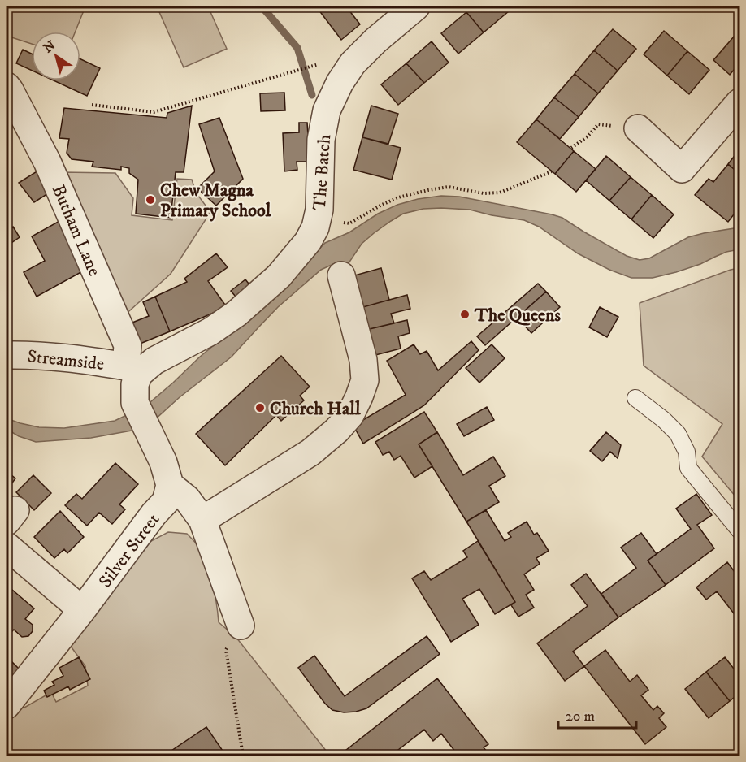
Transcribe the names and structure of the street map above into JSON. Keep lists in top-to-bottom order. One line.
{"streets":{"street":["The Batch","Butham Lane","Streamside","Silver Street"]},"crossings":[["The Batch","Butham Lane"],["The Batch","Streamside"],["Butham Lane","Streamside"]],"places":["Chew Magna Primary School","The Queens","Church Hall"],"scale_bar":"20 m","north":"top left"}
